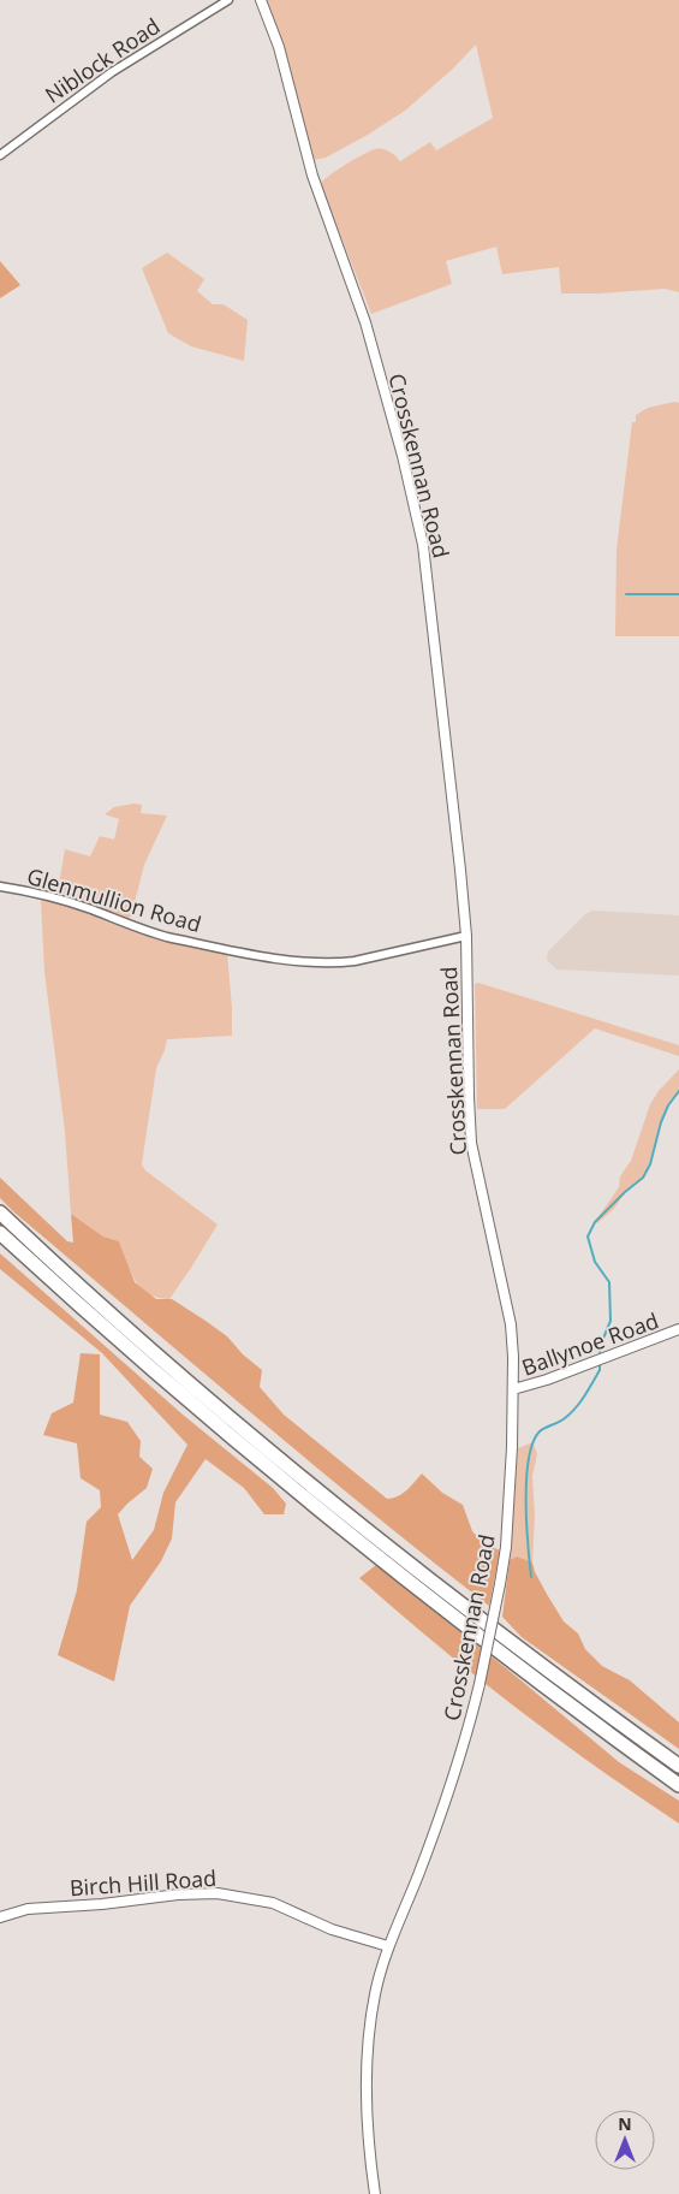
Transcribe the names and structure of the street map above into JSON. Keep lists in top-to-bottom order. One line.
{"streets":{"street":["Niblock Road","Crosskennan Road","Glenmullion Road","Ballynoe Road","Birch Hill Road"]},"crossings":[["Crosskennan Road","Glenmullion Road"],["Crosskennan Road","Ballynoe Road"],["Crosskennan Road","Birch Hill Road"]],"north":"top"}
